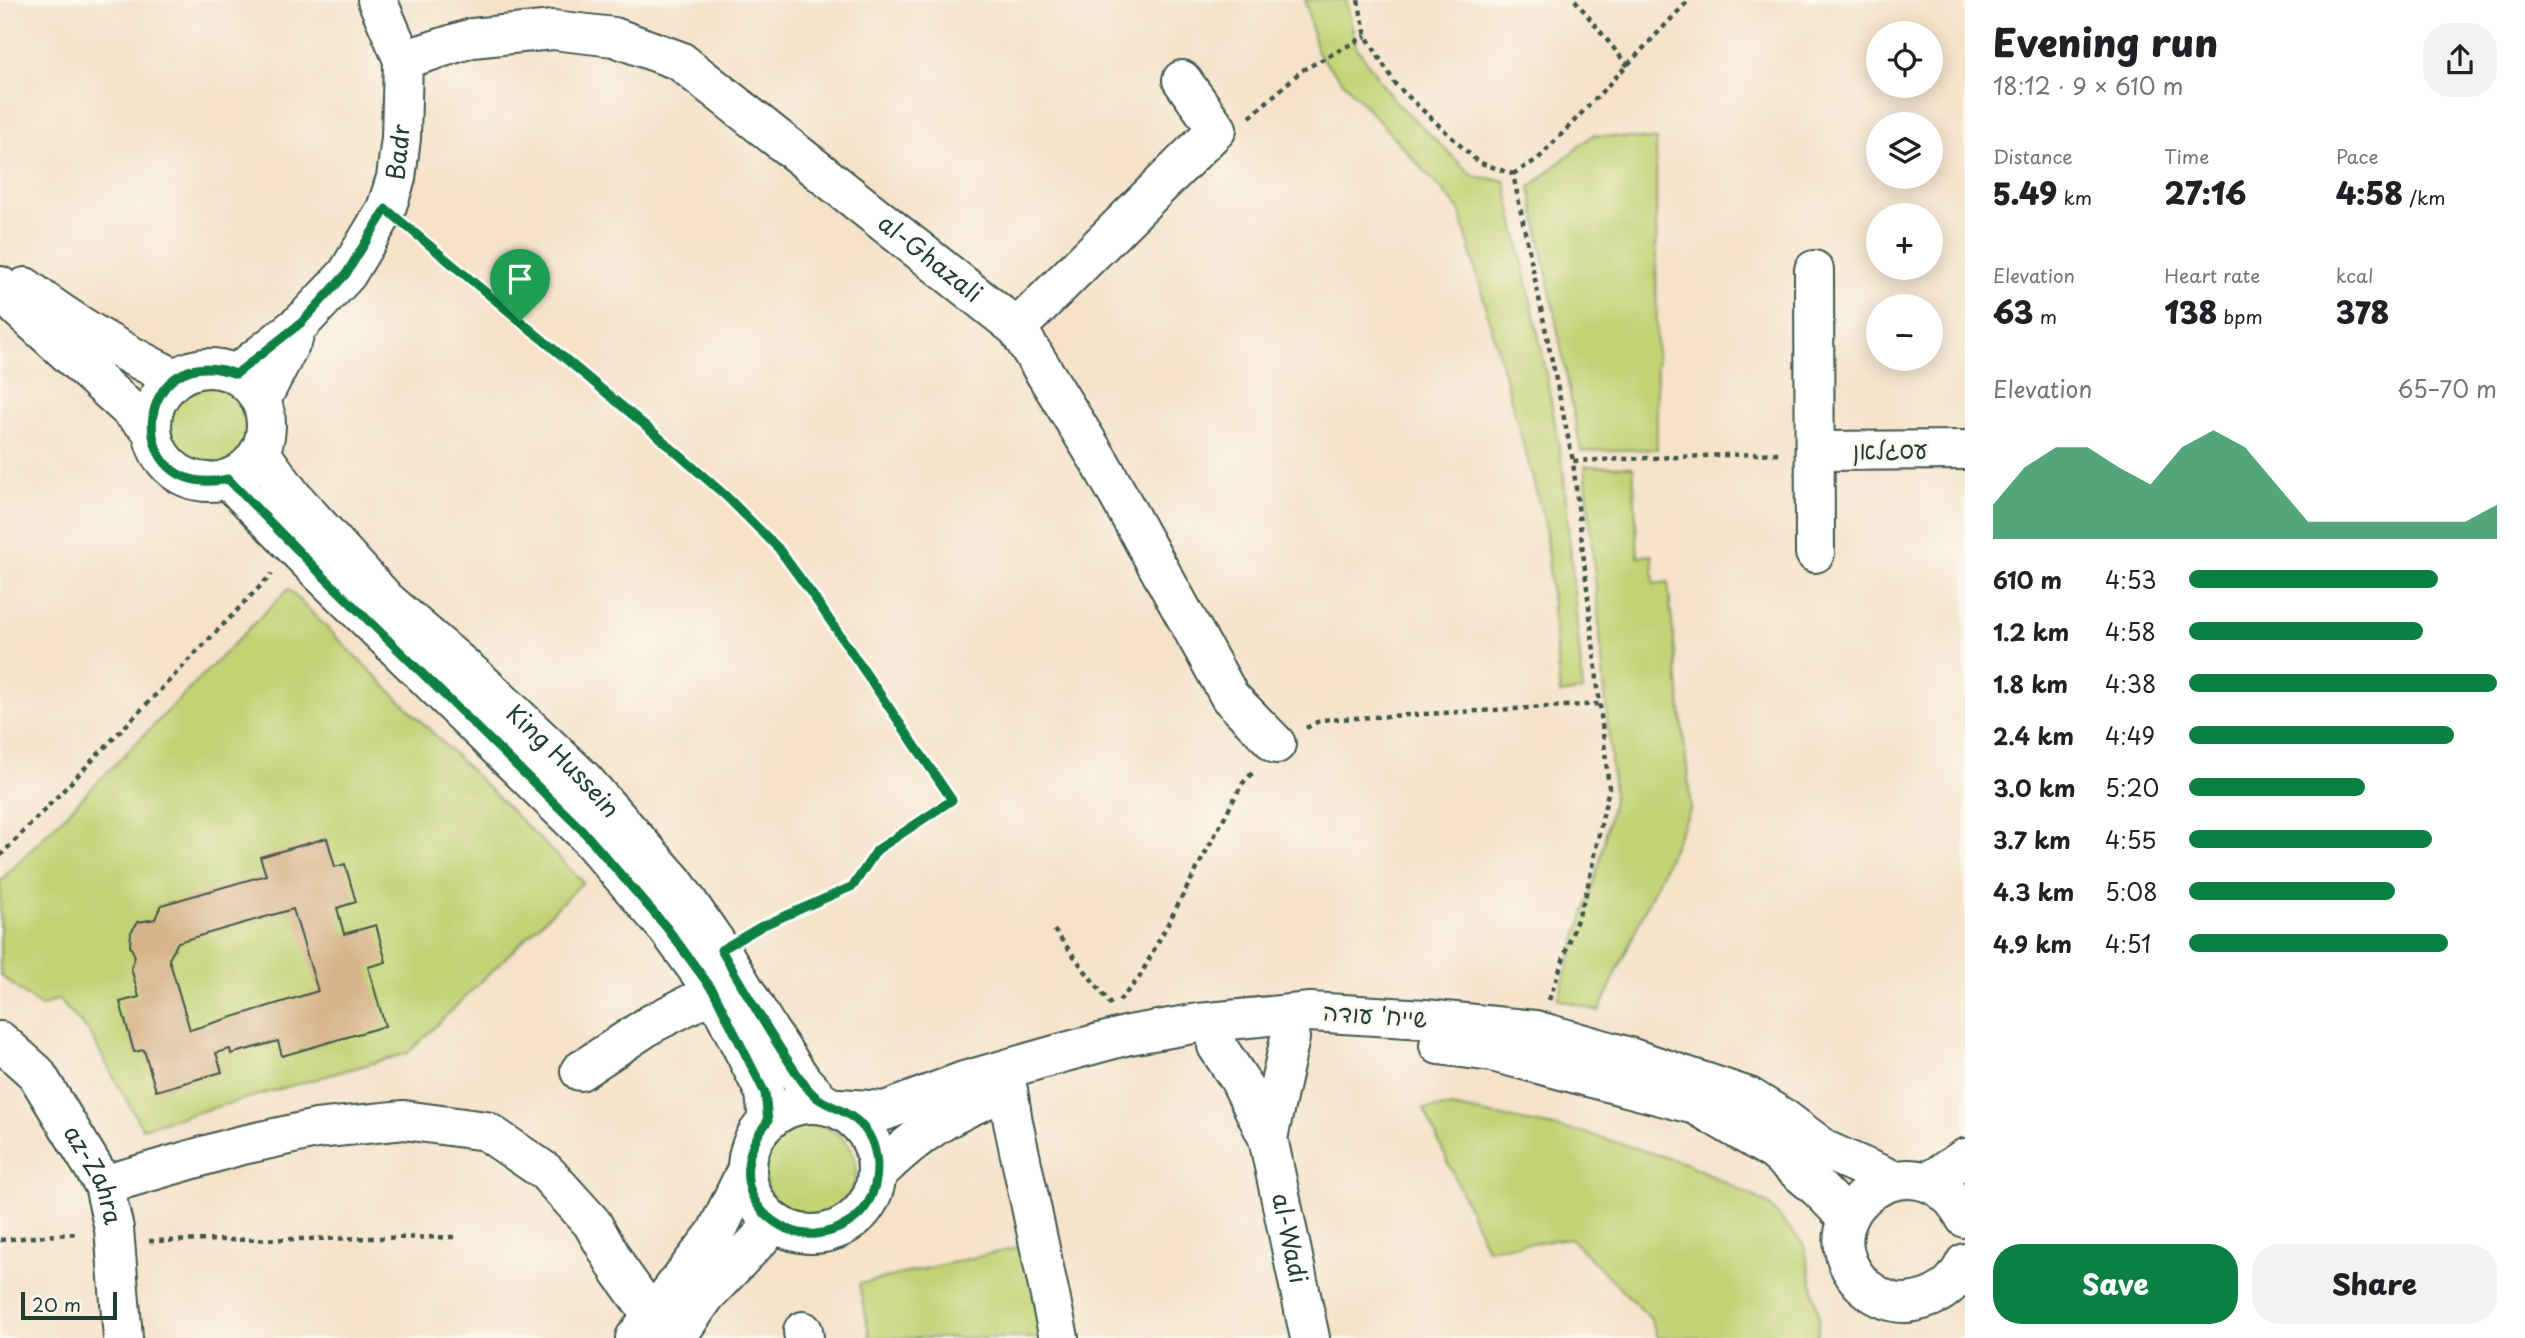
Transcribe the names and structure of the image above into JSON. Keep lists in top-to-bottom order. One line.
{"streets":{"main road":["Badr","al-Ghazali","עסגלאן","King Hussein","שייח' עודה","az-Zahra","al-Wadi"]},"crossings":[["Badr","al-Ghazali"],["Badr","King Hussein"],["King Hussein","שייח' עודה"],["שייח' עודה","al-Wadi"]],"scale_bar":"20 m","page":{"heading":["Evening run","18:12 · 9 × 610 m"],"map_buttons":["+","−"],"stats":[["Distance","5.49 km"],["Time","27:16"],["Pace","4:58 /km"],["Elevation","63 m"],["Heart rate","138 bpm"],["kcal","378"]],"chart":["Elevation","65–70 m"],"list":[{"name":"610 m","note":"4:53"},{"name":"1.2 km","note":"4:58"},{"name":"1.8 km","note":"4:38"},{"name":"2.4 km","note":"4:49"},{"name":"3.0 km","note":"5:20"},{"name":"3.7 km","note":"4:55"},{"name":"4.3 km","note":"5:08"},{"name":"4.9 km","note":"4:51"}],"buttons":["Save","Share"],"scale":"20 m"}}
